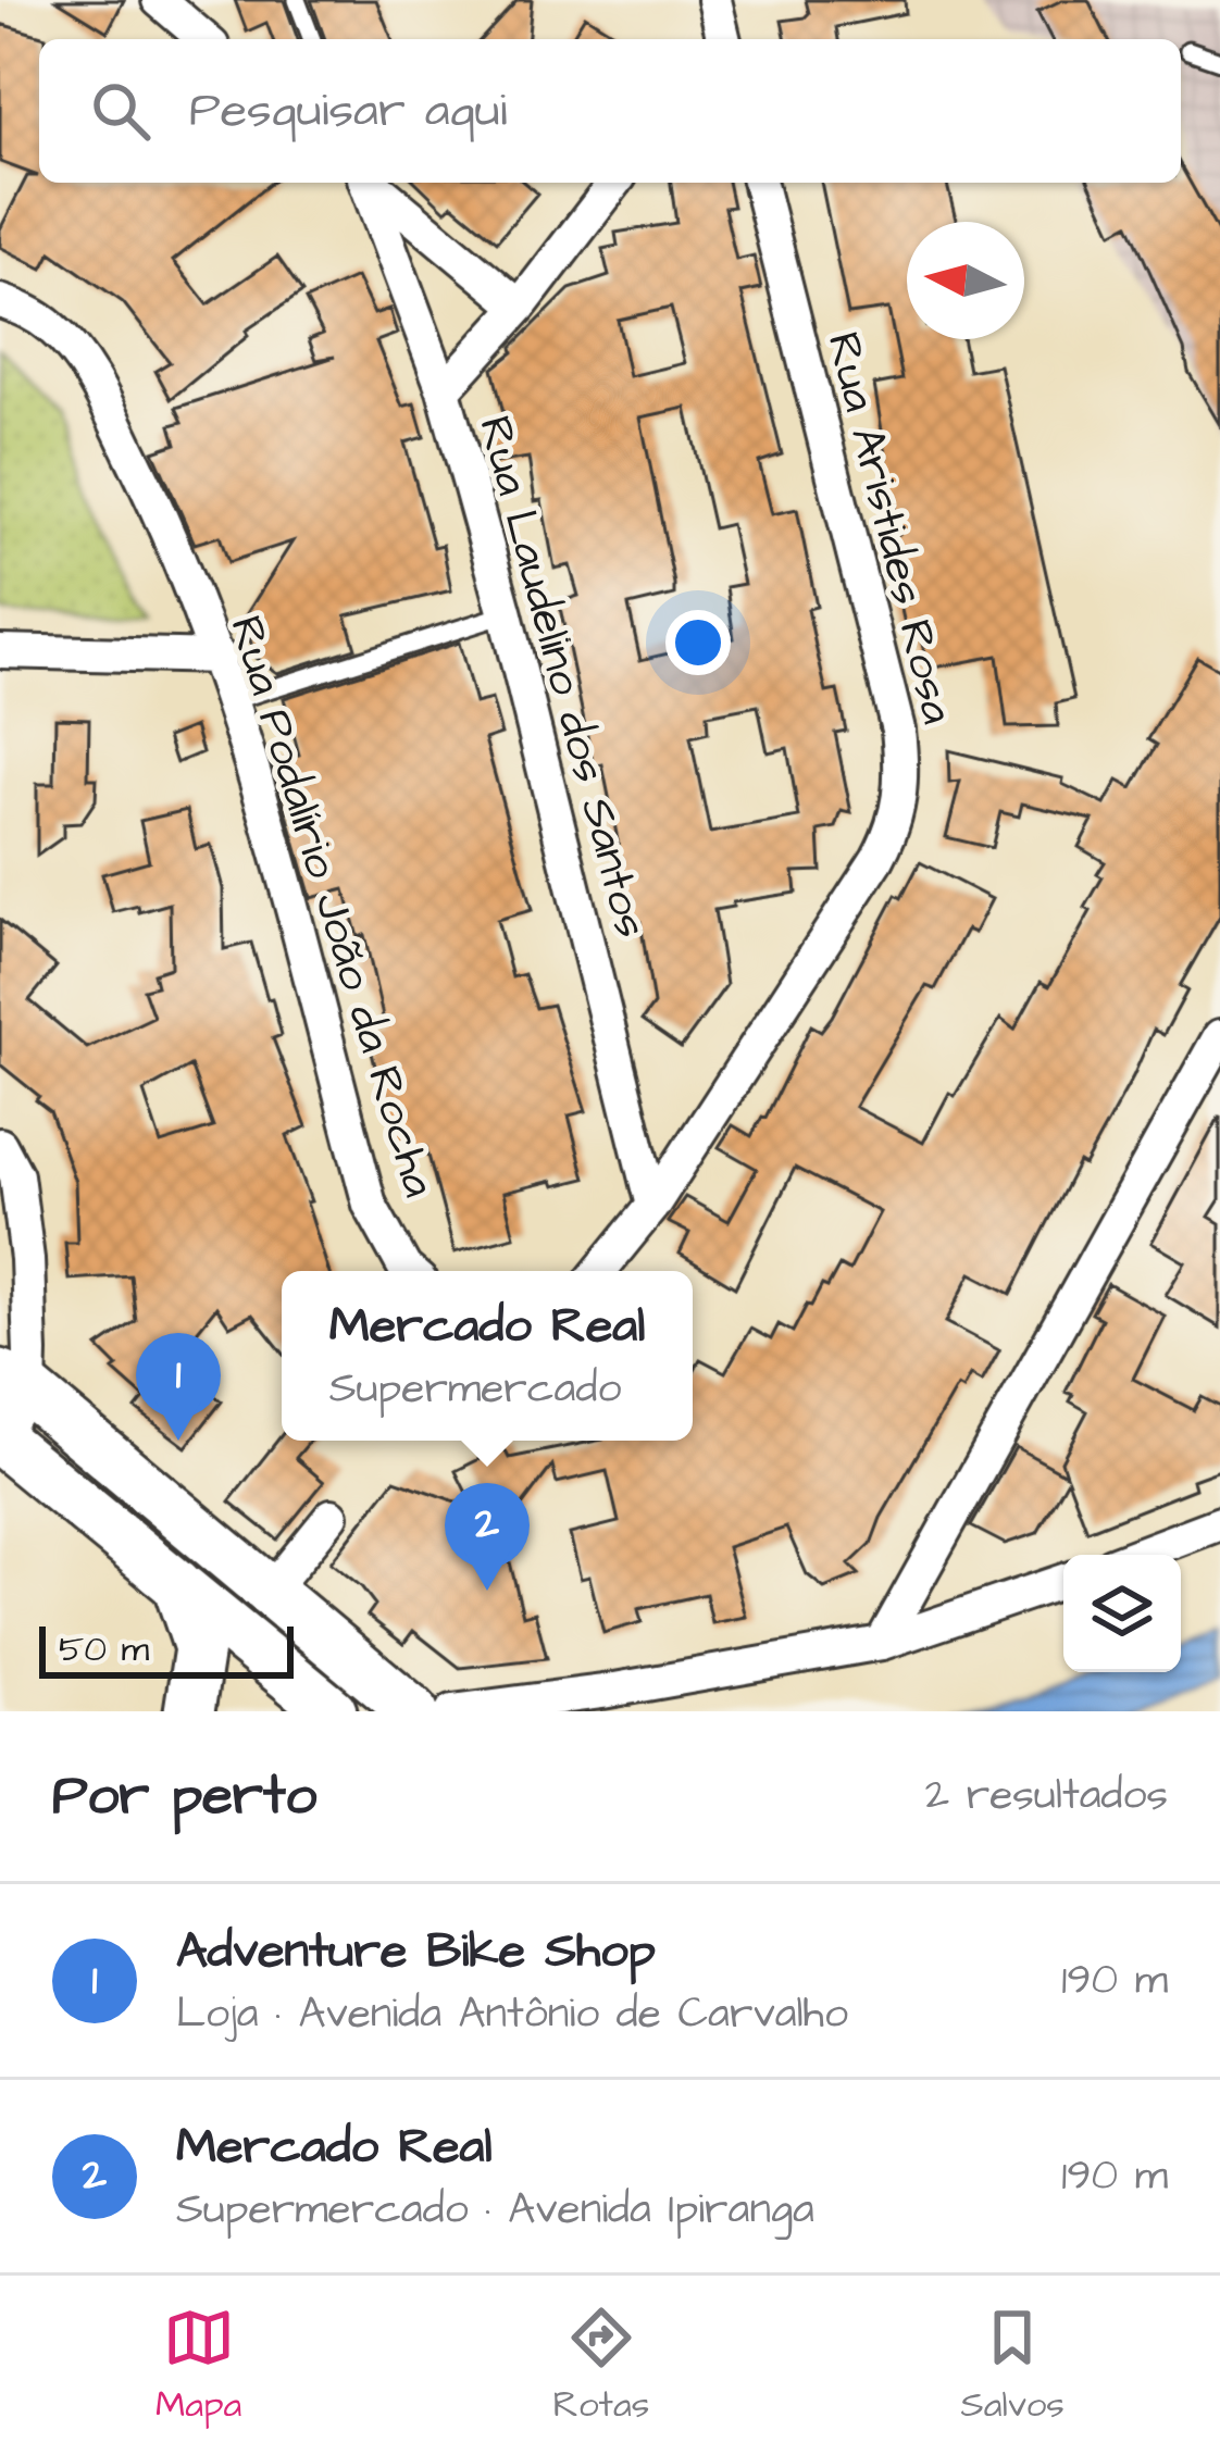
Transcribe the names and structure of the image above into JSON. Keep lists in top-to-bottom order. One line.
{"streets":{"street":["Rua Aristides Rosa","Rua Laudelino dos Santos","Rua Podalírio João da Rocha"]},"crossings":[["Rua Aristides Rosa","Rua Laudelino dos Santos"]],"scale_bar":"50 m","north":"left","page":{"search":"Pesquisar aqui","popup":["Mercado Real","Supermercado"],"pins":["1","2"],"scale":"50 m","heading":["Por perto","2 resultados"],"list":[{"mark":"1","name":"Adventure Bike Shop","note":"Loja · Avenida Antônio de Carvalho","value":"190 m"},{"mark":"2","name":"Mercado Real","note":"Supermercado · Avenida Ipiranga","value":"190 m"}],"nav":["Mapa","Rotas","Salvos"]}}
